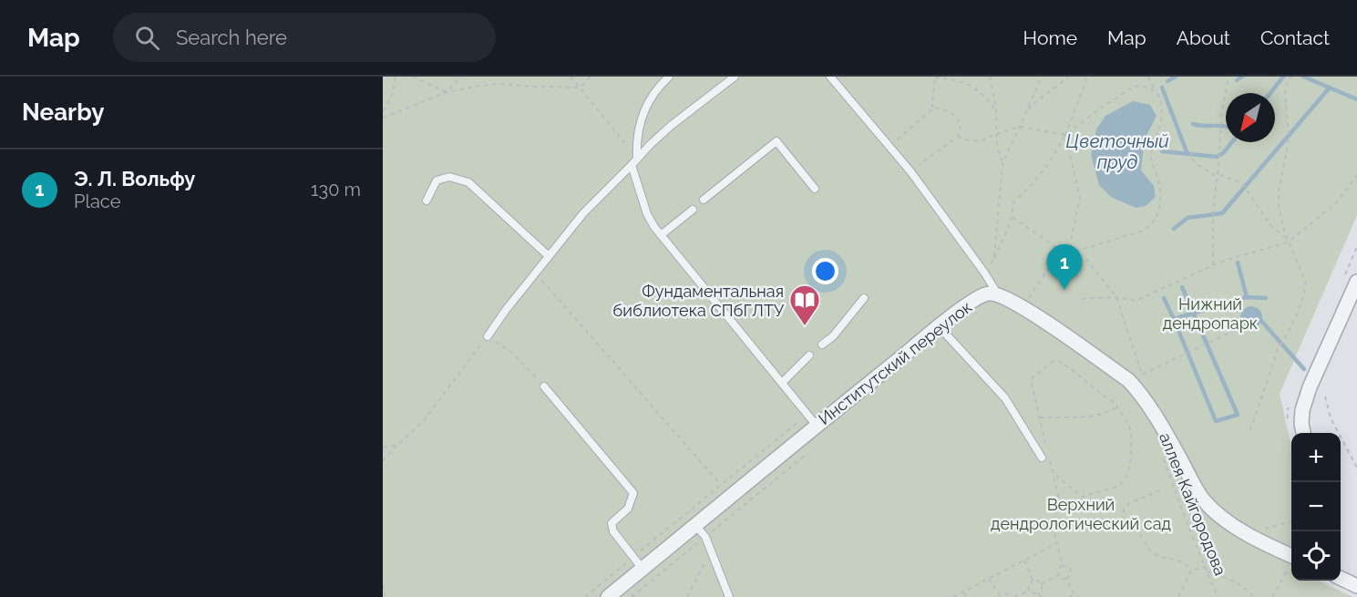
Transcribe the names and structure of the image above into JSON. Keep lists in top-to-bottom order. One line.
{"streets":{"street":["Институтский переулок"],"path":["аллея Кайгородова"]},"water":["Цветочный пруд"],"parks":["Нижний дендропарк","Верхний дендрологический сад"],"places":{"library":["Фундаментальная библиотека СПбГЛТУ"]},"north":"bottom left","page":{"header":"Map","search":"Search here","nav":["Home","Map","About","Contact"],"heading":"Nearby","list":[{"mark":"1","name":"Э. Л. Вольфу","note":"Place","value":"130 m"}],"pins":"1","map_buttons":["+","−"]}}
